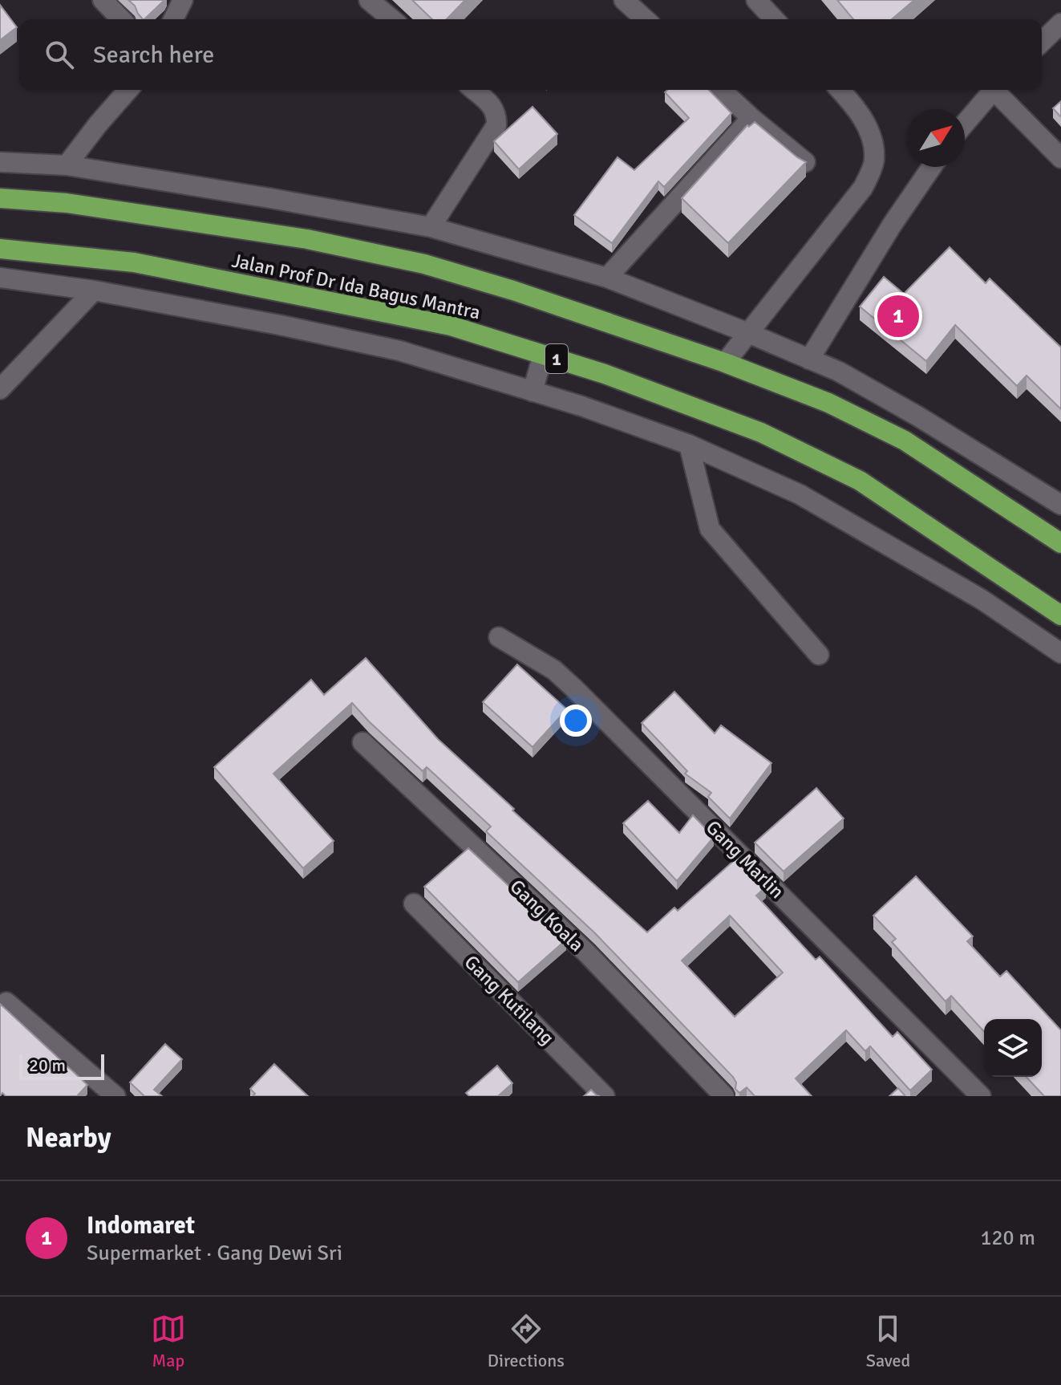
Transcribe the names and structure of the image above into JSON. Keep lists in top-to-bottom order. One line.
{"streets":{"highway":["Jalan Prof Dr Ida Bagus Mantra","1"],"street":["Gang Marlin","Gang Koala","Gang Kutilang"]},"scale_bar":"20 m","north":"top right","page":{"search":"Search here","pins":"1","scale":"20 m","heading":"Nearby","list":[{"mark":"1","name":"Indomaret","note":"Supermarket · Gang Dewi Sri","value":"120 m"}],"nav":["Map","Directions","Saved"]}}
